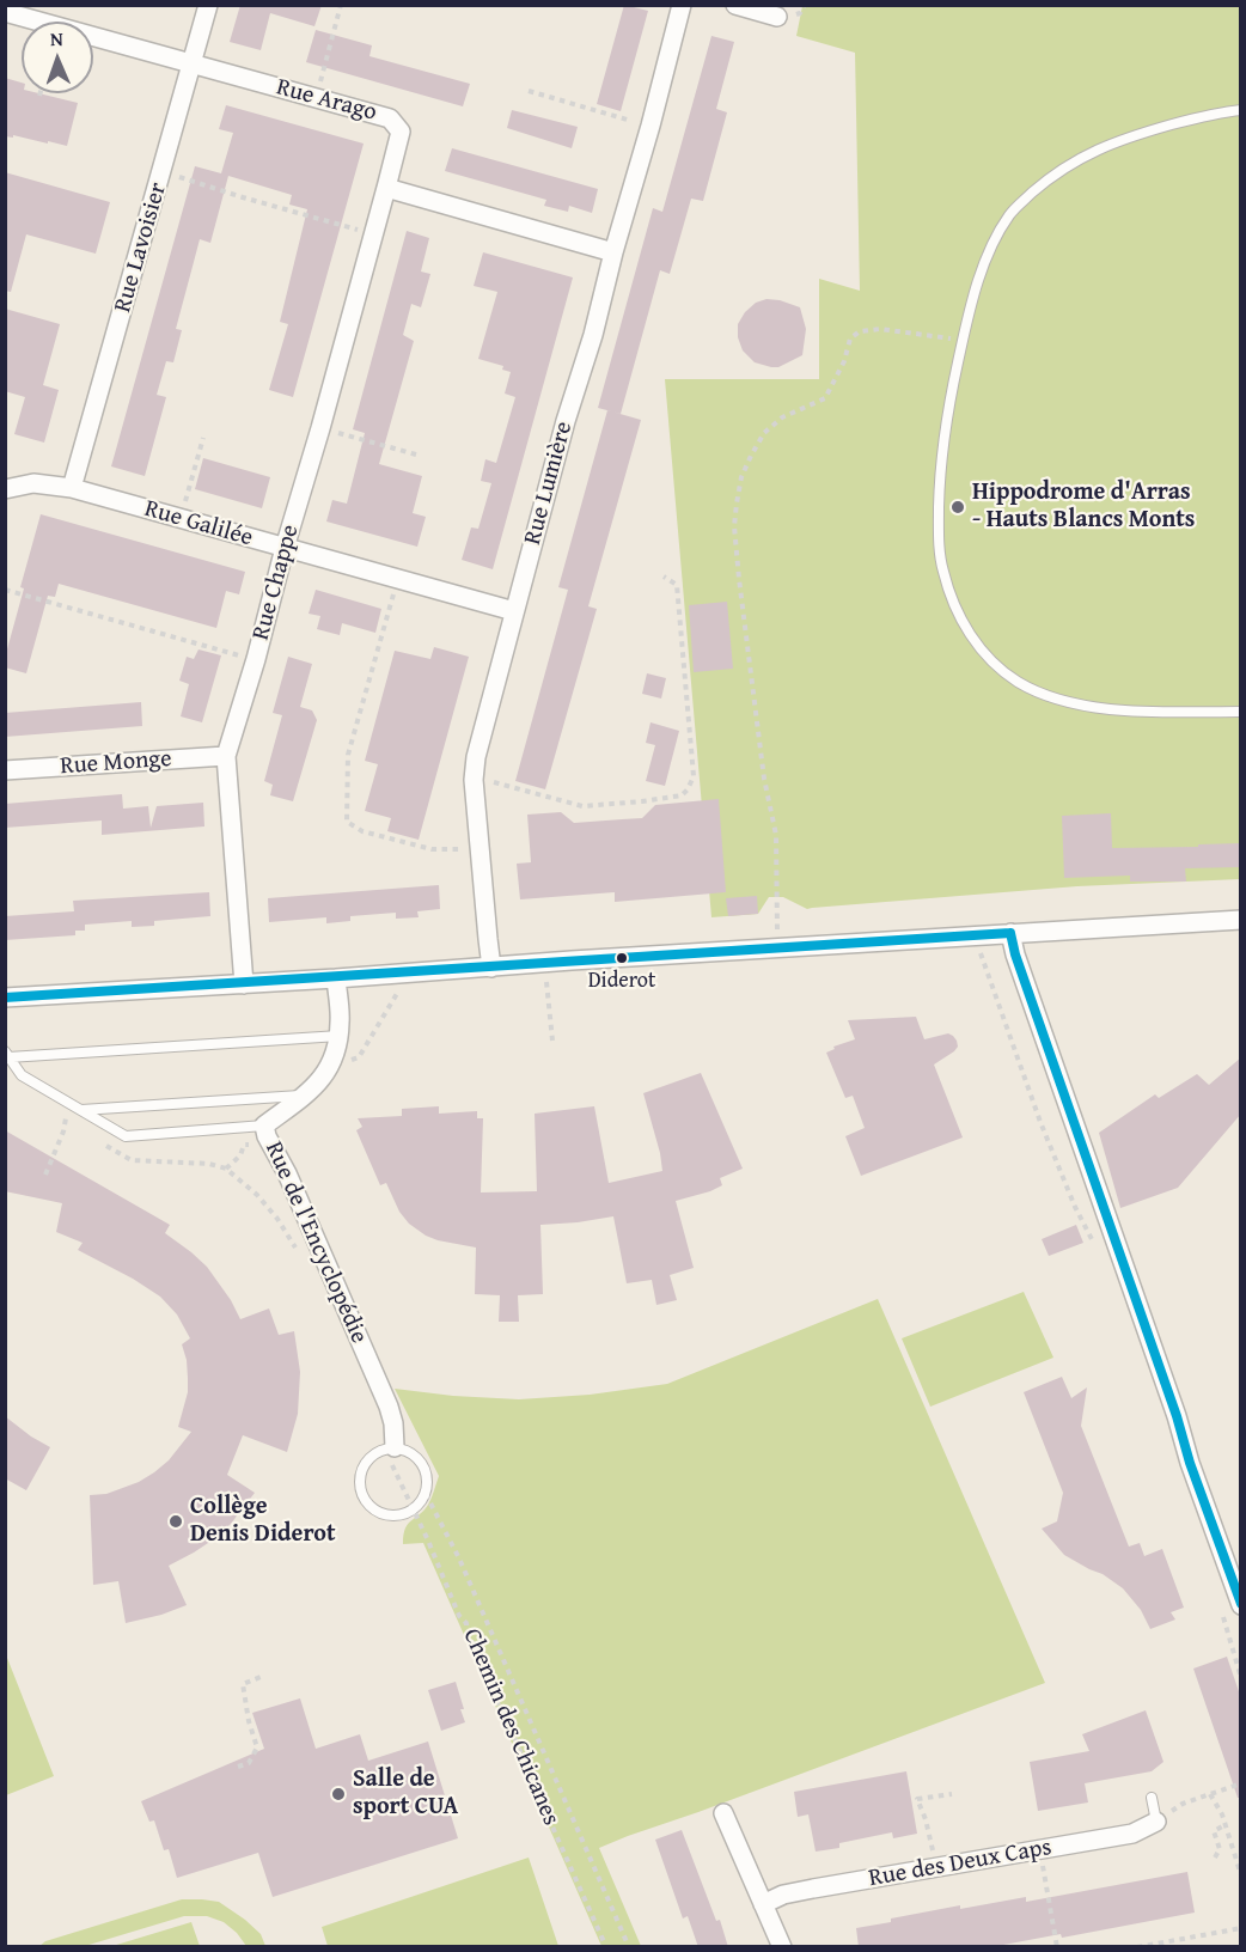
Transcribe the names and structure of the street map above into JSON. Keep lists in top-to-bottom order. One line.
{"streets":{"street":["Rue Arago","Rue Lavoisier","Rue Lumière","Rue Galilée","Rue Chappe","Rue Monge","Rue de l'Encyclopédie","Rue des Deux Caps"],"path":["Chemin des Chicanes"]},"crossings":[["Rue Arago","Rue Lavoisier"],["Rue Arago","Rue Chappe"],["Rue Lavoisier","Rue Galilée"],["Rue Lumière","Rue Galilée"],["Rue Galilée","Rue Chappe"],["Rue Chappe","Rue Monge"],["Rue de l'Encyclopédie","Chemin des Chicanes"]],"places":["Hippodrome d'Arras - Hauts Blancs Monts","Diderot","Collège Denis Diderot","Salle de sport CUA"],"north":"top"}
